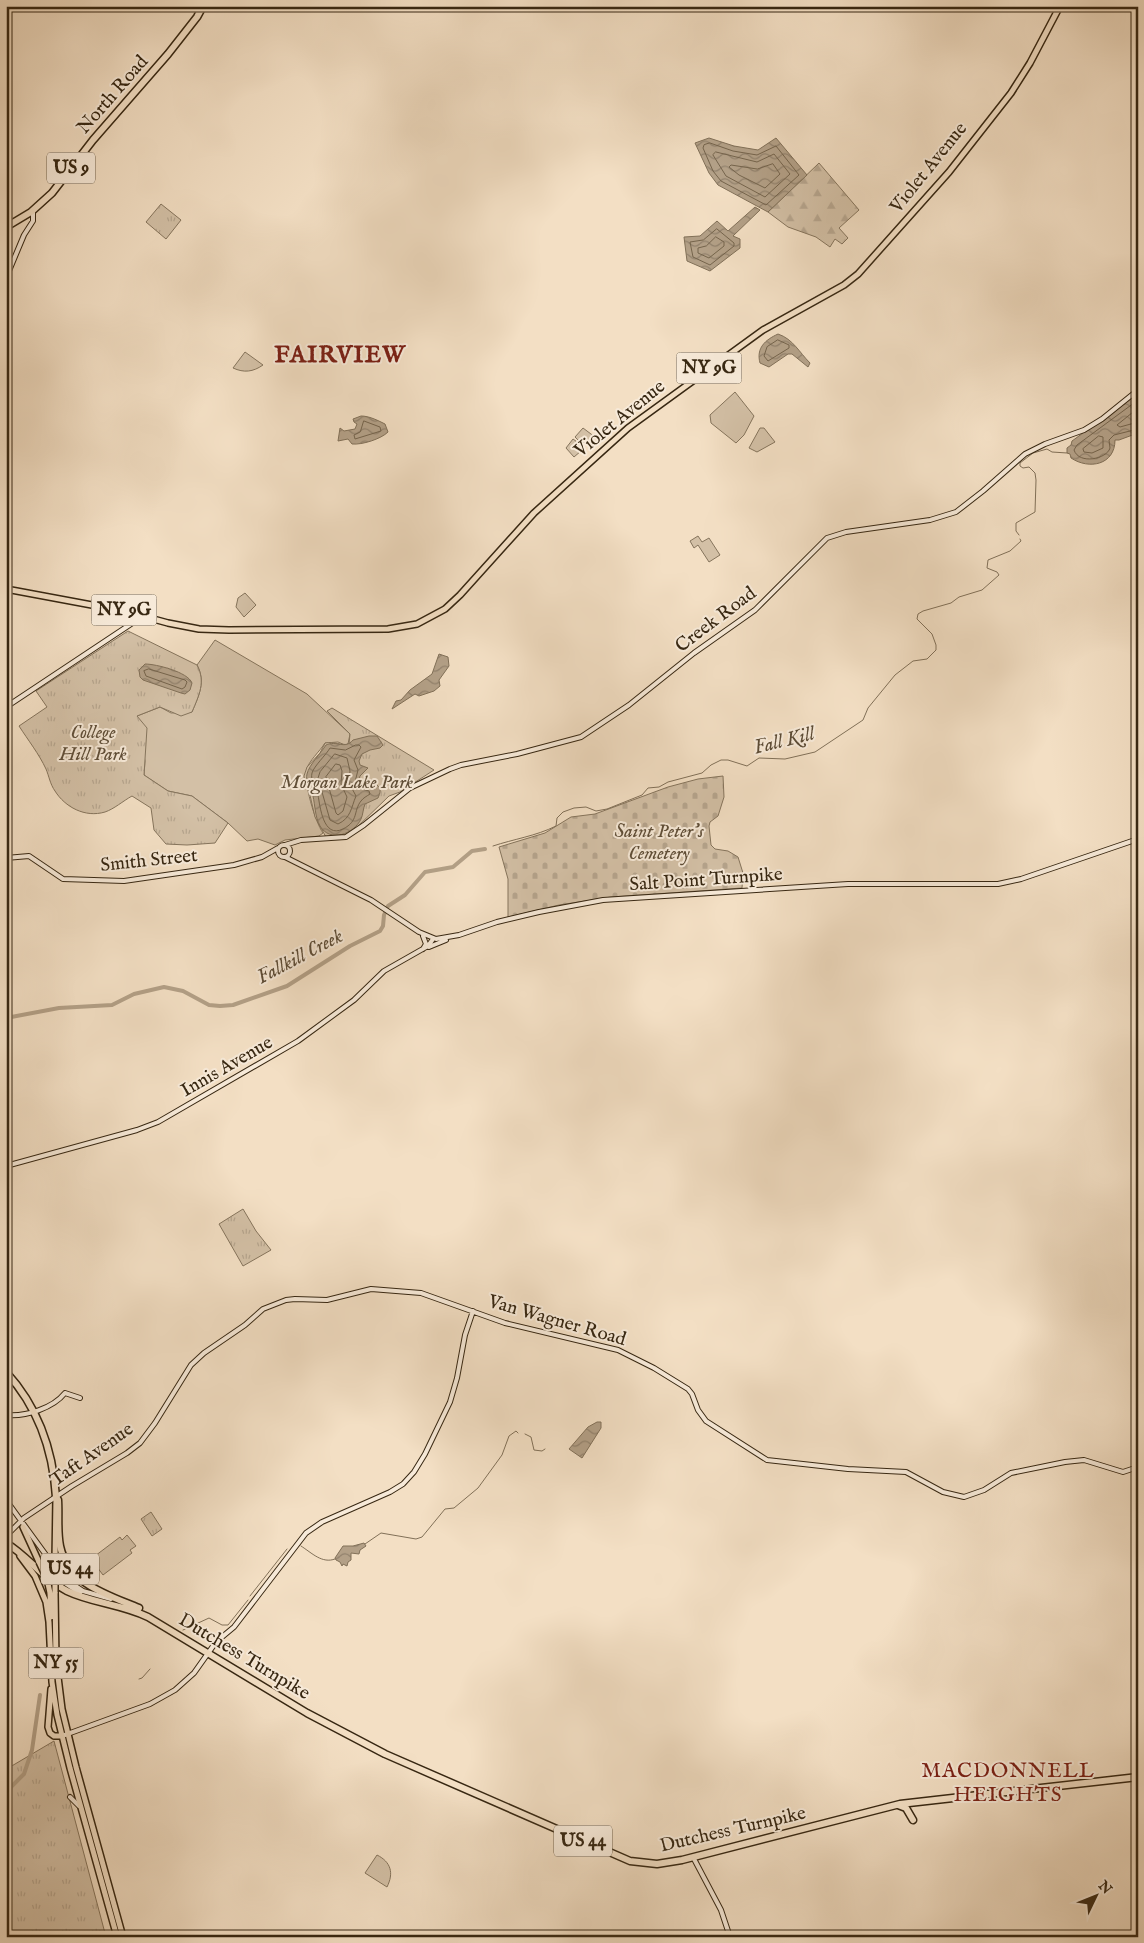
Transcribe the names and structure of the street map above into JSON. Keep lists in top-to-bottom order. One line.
{"streets":{"highway":["North Road","US 9","US 44","Dutchess Turnpike"],"main road":["Violet Avenue","NY 9G","NY 55"],"street":["Creek Road","Smith Street","Salt Point Turnpike","Innis Avenue","Van Wagner Road","Taft Avenue"]},"crossings":[["North Road","US 9"],["Violet Avenue","NY 9G"],["Creek Road","Smith Street"],["Salt Point Turnpike","Innis Avenue"],["Van Wagner Road","Taft Avenue"],["Taft Avenue","US 44"],["Taft Avenue","NY 55"],["US 44","Dutchess Turnpike"],["US 44","NY 55"]],"districts":["FAIRVIEW","MACDONNELL HEIGHTS"],"water":["Fall Kill","Fallkill Creek"],"parks":["College Hill Park","Morgan Lake Park","Saint Peter's Cemetery"],"north":"top right"}
